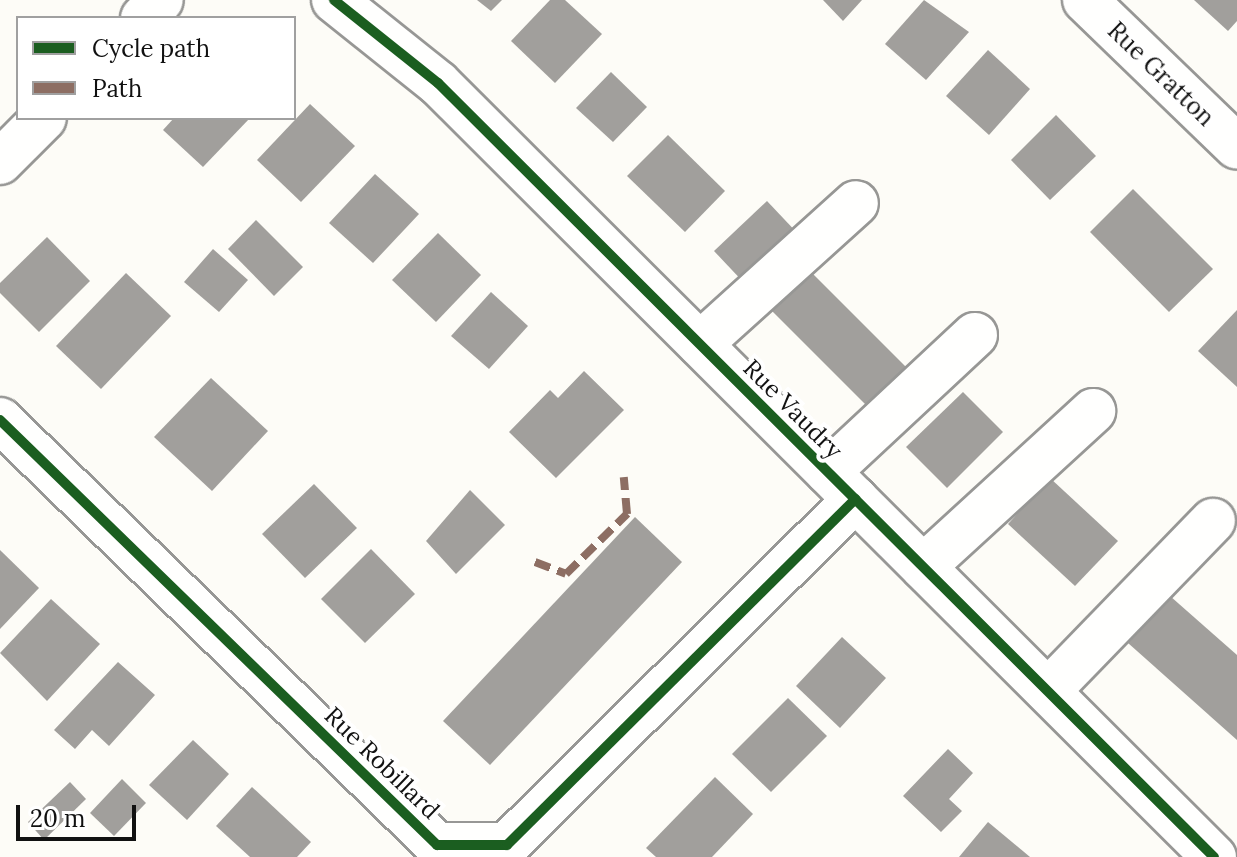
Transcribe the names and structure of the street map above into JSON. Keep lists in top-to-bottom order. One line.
{"streets":{"street":["Rue Gratton","Rue Vaudry","Rue Robillard"]},"crossings":[["Rue Vaudry","Rue Robillard"]],"legend":["Cycle path","Path"],"scale_bar":"20 m"}
